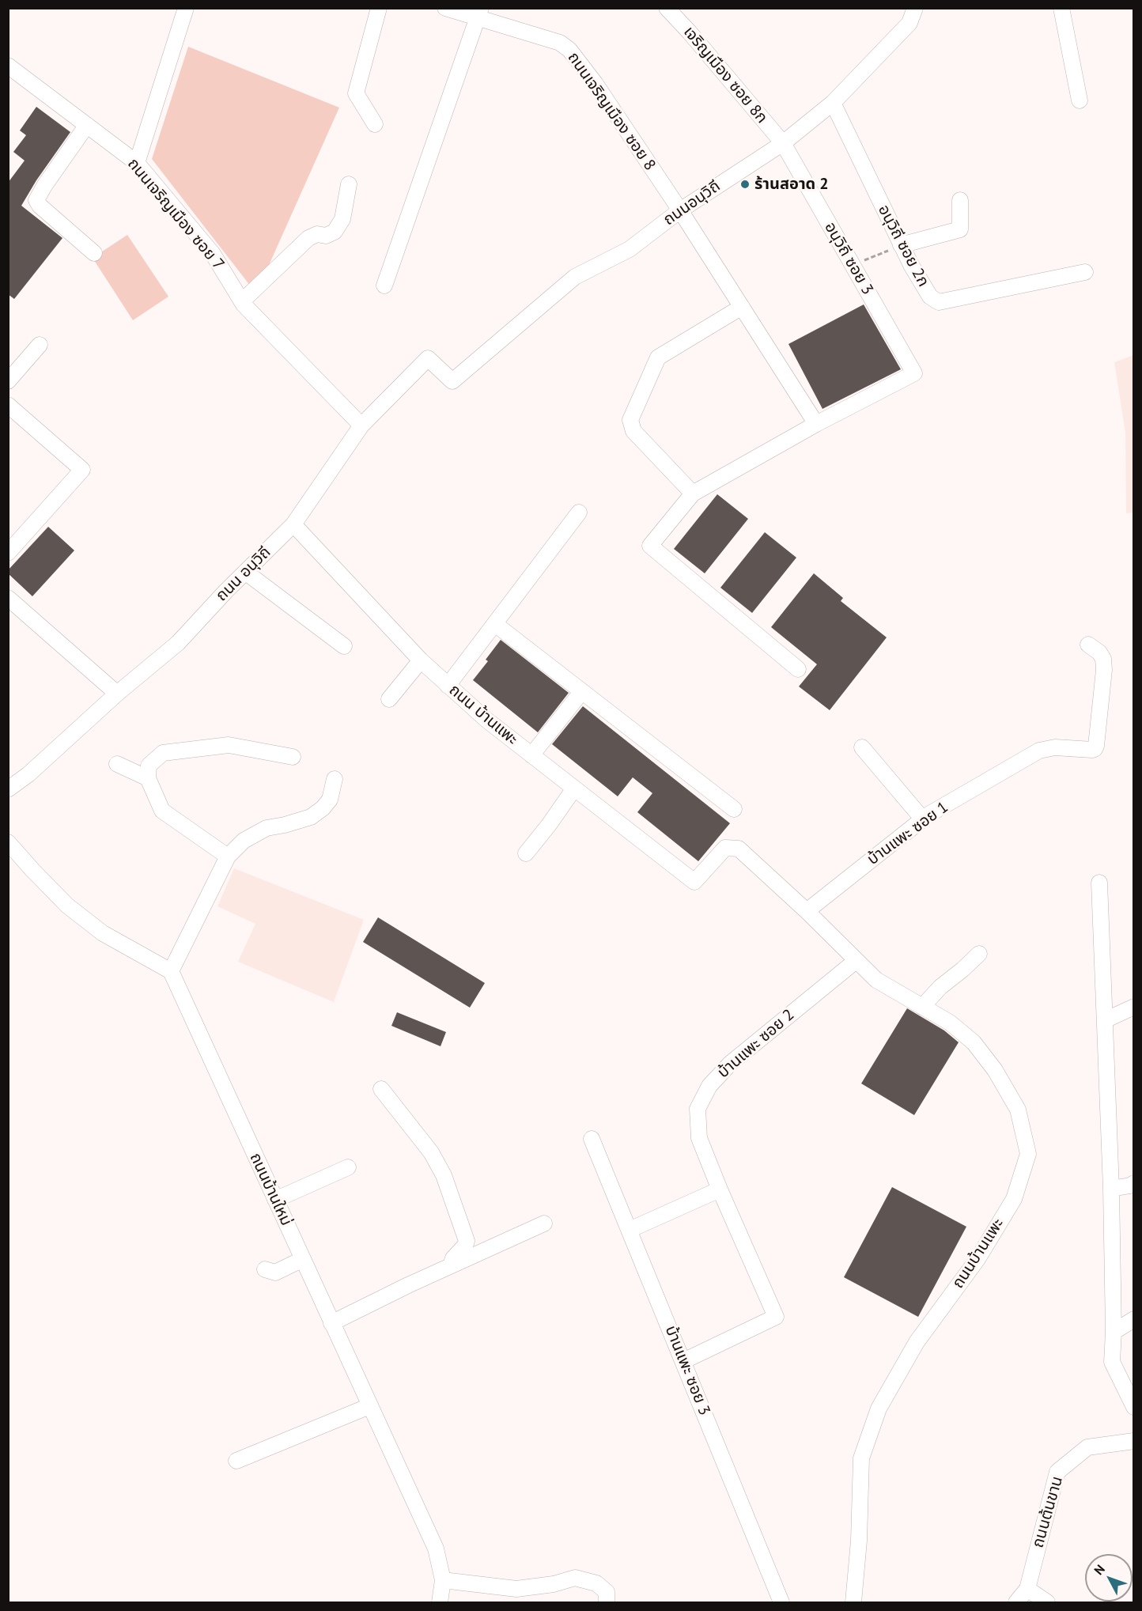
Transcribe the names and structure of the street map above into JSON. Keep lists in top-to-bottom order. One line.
{"streets":{"street":["เจริญเมือง ซอย 8ก","ถนนเจริญเมือง ซอย 8","ถนนอนุวิถี","ถนนเจริญเมือง ซอย 7","อนุวิถี ซอย 2ก","อนุวิถี ซอย 3","ถนน อนุวิถี","ถนน บ้านแพะ","บ้านแพะ ซอย 1","บ้านแพะ ซอย 2","ถนนบ้านใหม่","ถนนบ้านแพะ","บ้านแพะ ซอย 3","ถนนต้นขาน"]},"crossings":[["เจริญเมือง ซอย 8ก","ถนนอนุวิถี"],["เจริญเมือง ซอย 8ก","อนุวิถี ซอย 3"],["ถนนเจริญเมือง ซอย 8","ถนนอนุวิถี"],["ถนนเจริญเมือง ซอย 8","อนุวิถี ซอย 3"],["ถนนอนุวิถี","อนุวิถี ซอย 2ก"],["ถนนอนุวิถี","อนุวิถี ซอย 3"],["ถนนอนุวิถี","ถนน อนุวิถี"],["ถนนเจริญเมือง ซอย 7","ถนน อนุวิถี"],["ถนน อนุวิถี","ถนน บ้านแพะ"],["ถนน บ้านแพะ","ถนนบ้านแพะ"],["บ้านแพะ ซอย 1","ถนนบ้านแพะ"],["บ้านแพะ ซอย 2","ถนนบ้านแพะ"],["บ้านแพะ ซอย 2","บ้านแพะ ซอย 3"]],"places":["ร้านสอาด 2"],"north":"top left"}
